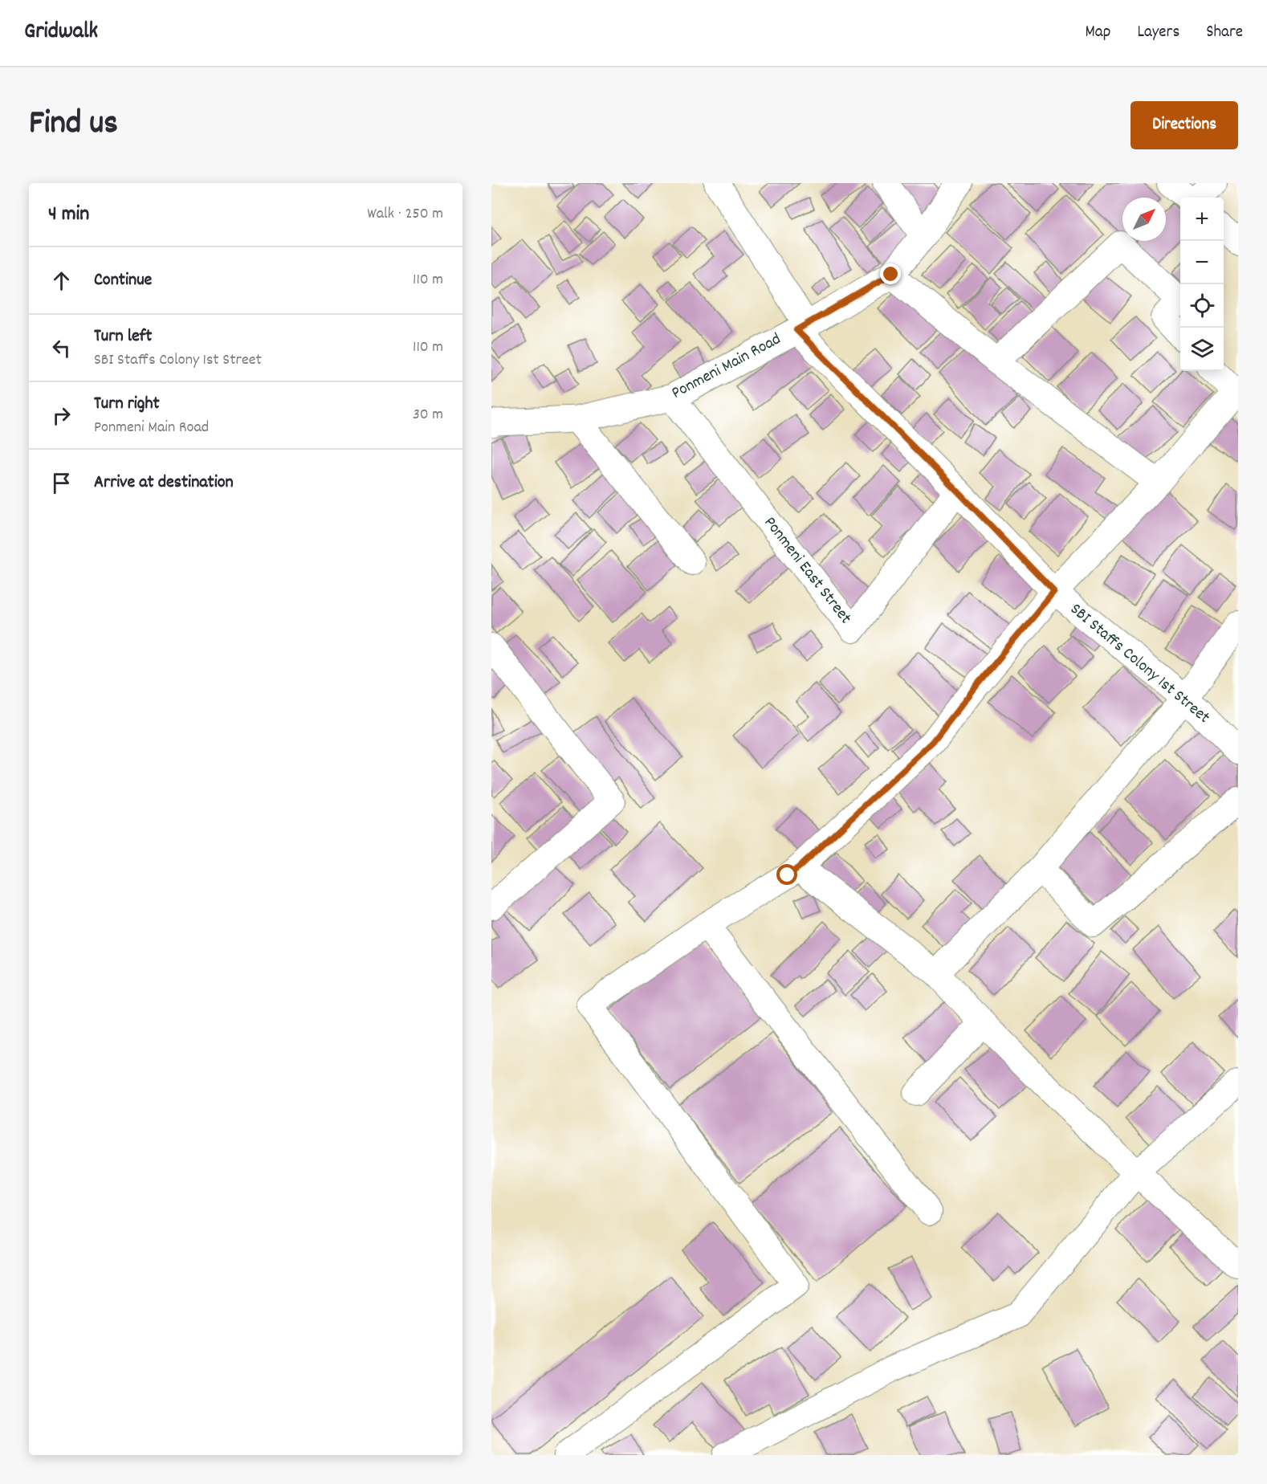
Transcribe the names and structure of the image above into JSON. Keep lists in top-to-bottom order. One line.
{"streets":{"street":["Ponmeni Main Road","Ponmeni East Street","SBI Staffs Colony 1st Street"]},"crossings":[["Ponmeni Main Road","Ponmeni East Street"],["Ponmeni Main Road","SBI Staffs Colony 1st Street"],["Ponmeni East Street","SBI Staffs Colony 1st Street"]],"north":"top right","page":{"header":"Gridwalk","nav":["Map","Layers","Share"],"title":"Find us","buttons":"Directions","heading":["4 min","Walk · 250 m"],"map_buttons":["+","−"],"list":[["Continue","110 m"],["Turn left","SBI Staffs Colony 1st Street","110 m"],["Turn right","Ponmeni Main Road","30 m"],"Arrive at destination"]}}
